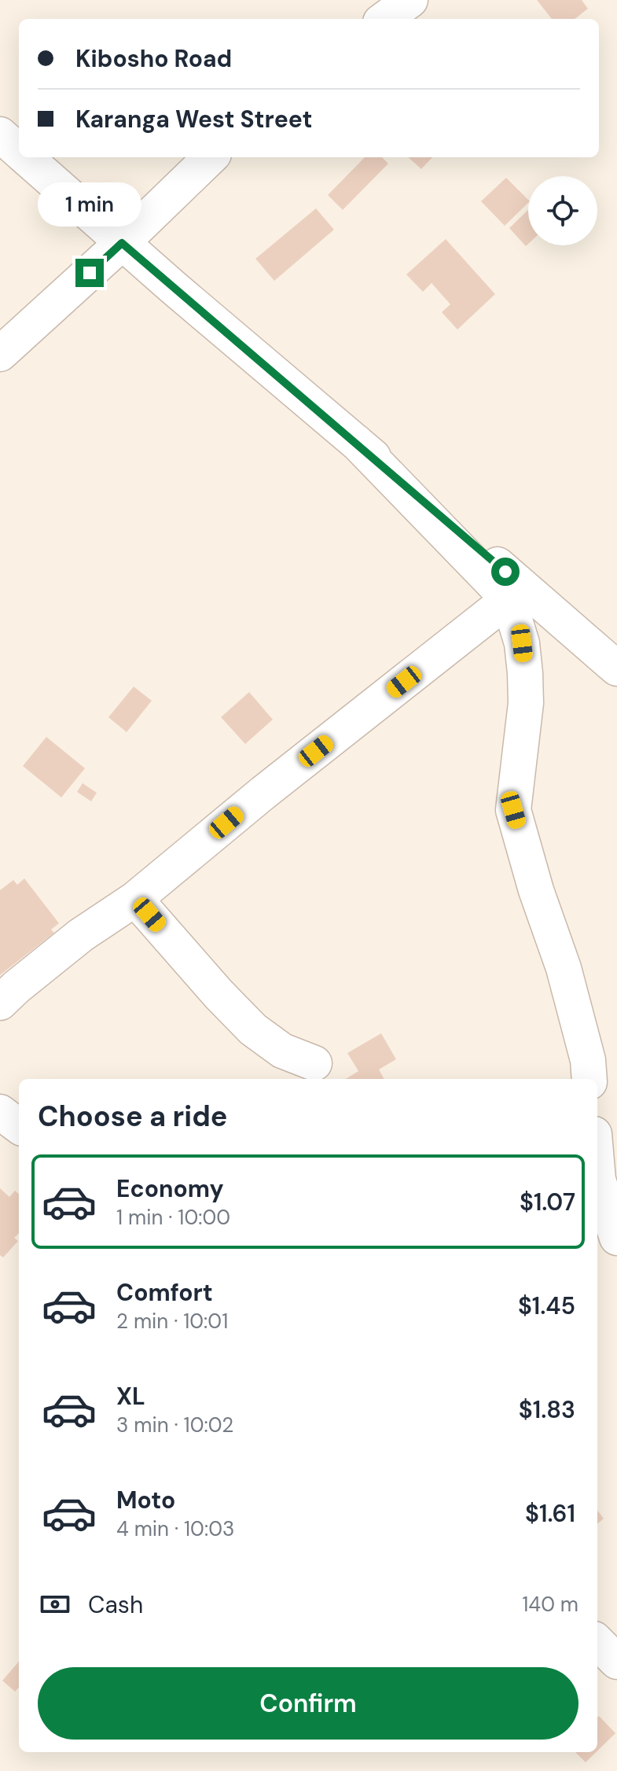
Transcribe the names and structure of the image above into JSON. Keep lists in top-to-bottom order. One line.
{"page":{"banner":["Kibosho Road","Karanga West Street"],"bubble":"1 min","heading":"Choose a ride","list":[{"name":"Economy","note":"1 min · 10:00","value":"$1.07"},{"name":"Comfort","note":"2 min · 10:01","value":"$1.45"},{"name":"XL","note":"3 min · 10:02","value":"$1.83"},{"name":"Moto","note":"4 min · 10:03","value":"$1.61"}],"pay":["Cash","140 m"],"buttons":"Confirm"}}
